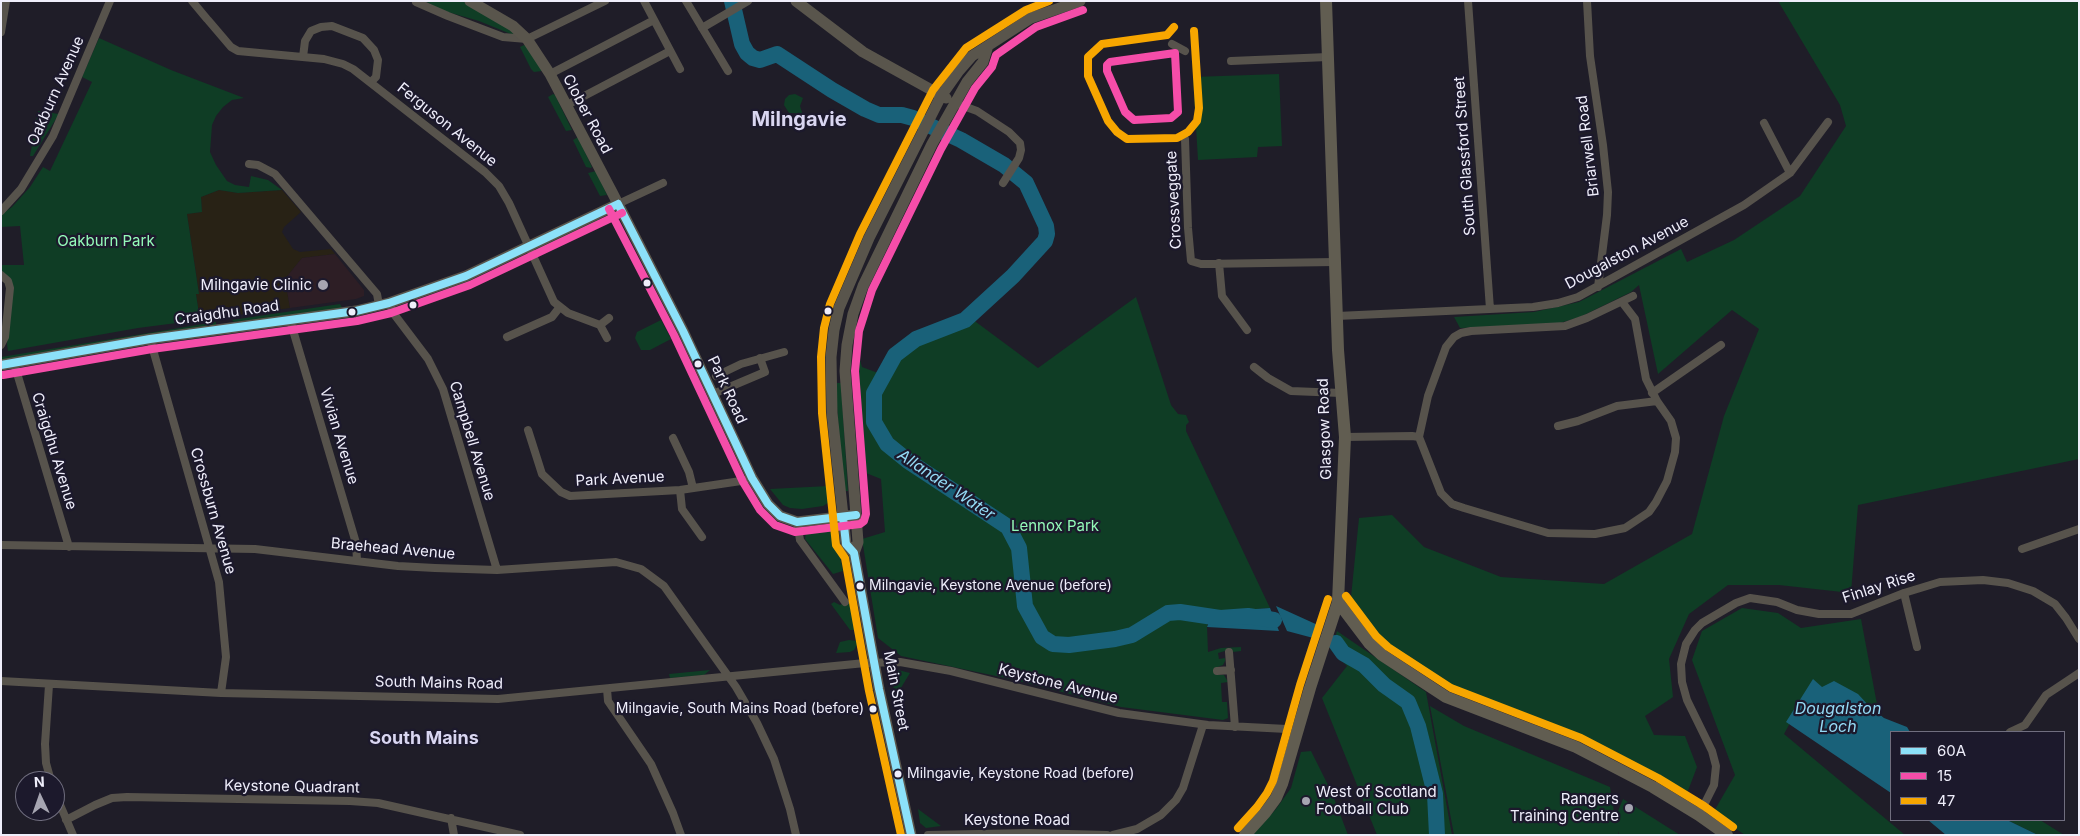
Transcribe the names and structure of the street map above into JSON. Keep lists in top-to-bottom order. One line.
{"streets":{"main road":["Clober Road","Craigdhu Road","Park Road","Glasgow Road","Main Street"],"street":["Oakburn Avenue","Ferguson Avenue","Briarwell Road","South Glassford Street","Crossveggate","Dougalston Avenue","Vivian Avenue","Campbell Avenue","Craigdhu Avenue","Park Avenue","Crossburn Avenue","Braehead Avenue","Finlay Rise","South Mains Road","Keystone Avenue","Keystone Quadrant","Keystone Road"]},"crossings":[["Clober Road","Craigdhu Road"],["Clober Road","Park Road"],["Ferguson Avenue","Craigdhu Road"],["Briarwell Road","Dougalston Avenue"],["South Glassford Street","Dougalston Avenue"],["Crossveggate","Glasgow Road"],["Dougalston Avenue","Glasgow Road"],["Craigdhu Road","Park Road"],["Craigdhu Road","Vivian Avenue"],["Craigdhu Road","Campbell Avenue"],["Craigdhu Road","Craigdhu Avenue"],["Craigdhu Road","Crossburn Avenue"],["Park Road","Park Avenue"],["Vivian Avenue","Braehead Avenue"],["Campbell Avenue","Braehead Avenue"],["Craigdhu Avenue","Braehead Avenue"],["Crossburn Avenue","Braehead Avenue"],["Crossburn Avenue","South Mains Road"],["Braehead Avenue","South Mains Road"],["South Mains Road","Keystone Avenue"],["South Mains Road","Main Street"],["Keystone Avenue","Main Street"]],"districts":["Milngavie","South Mains"],"water":["Allander Water","Dougalston Loch"],"parks":["Oakburn Park","Lennox Park"],"places":["Milngavie Clinic","Milngavie, Keystone Avenue (before)","Milngavie, South Mains Road (before)","Milngavie, Keystone Road (before)","West of Scotland Football Club","Rangers Training Centre"],"lines":["transit line 47","transit line 15","transit line 60A"],"legend":["60A","15","47"],"north":"top"}
